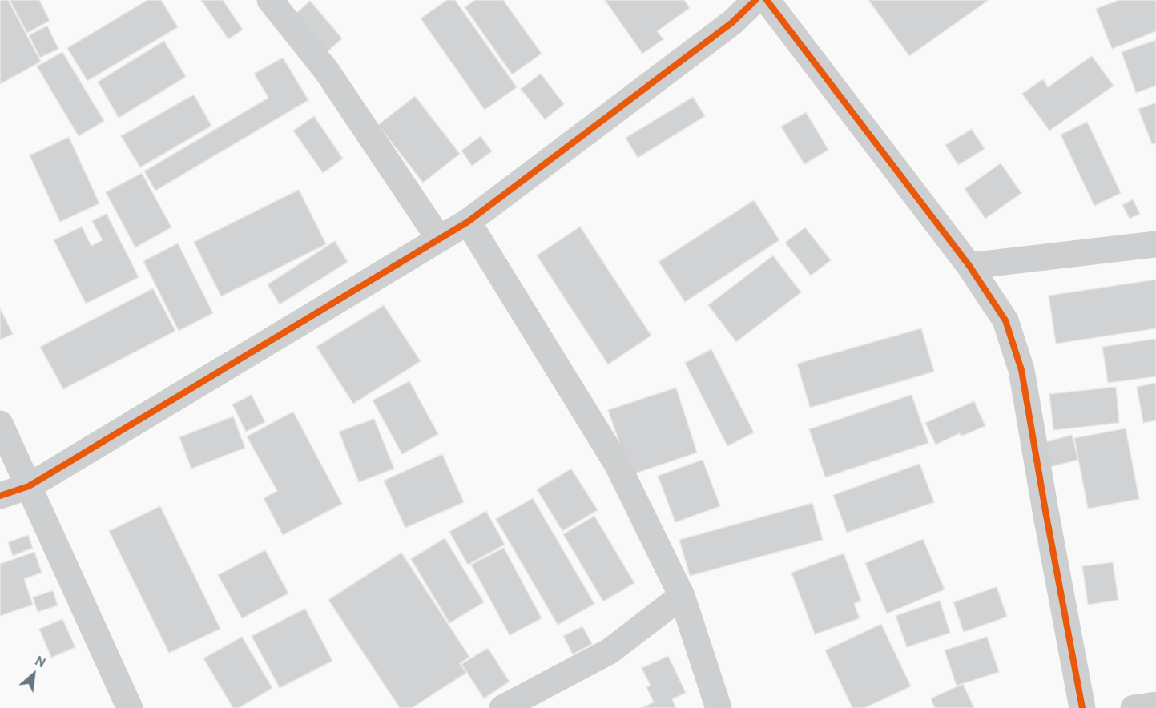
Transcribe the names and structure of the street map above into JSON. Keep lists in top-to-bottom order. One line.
{"north":"top right"}
